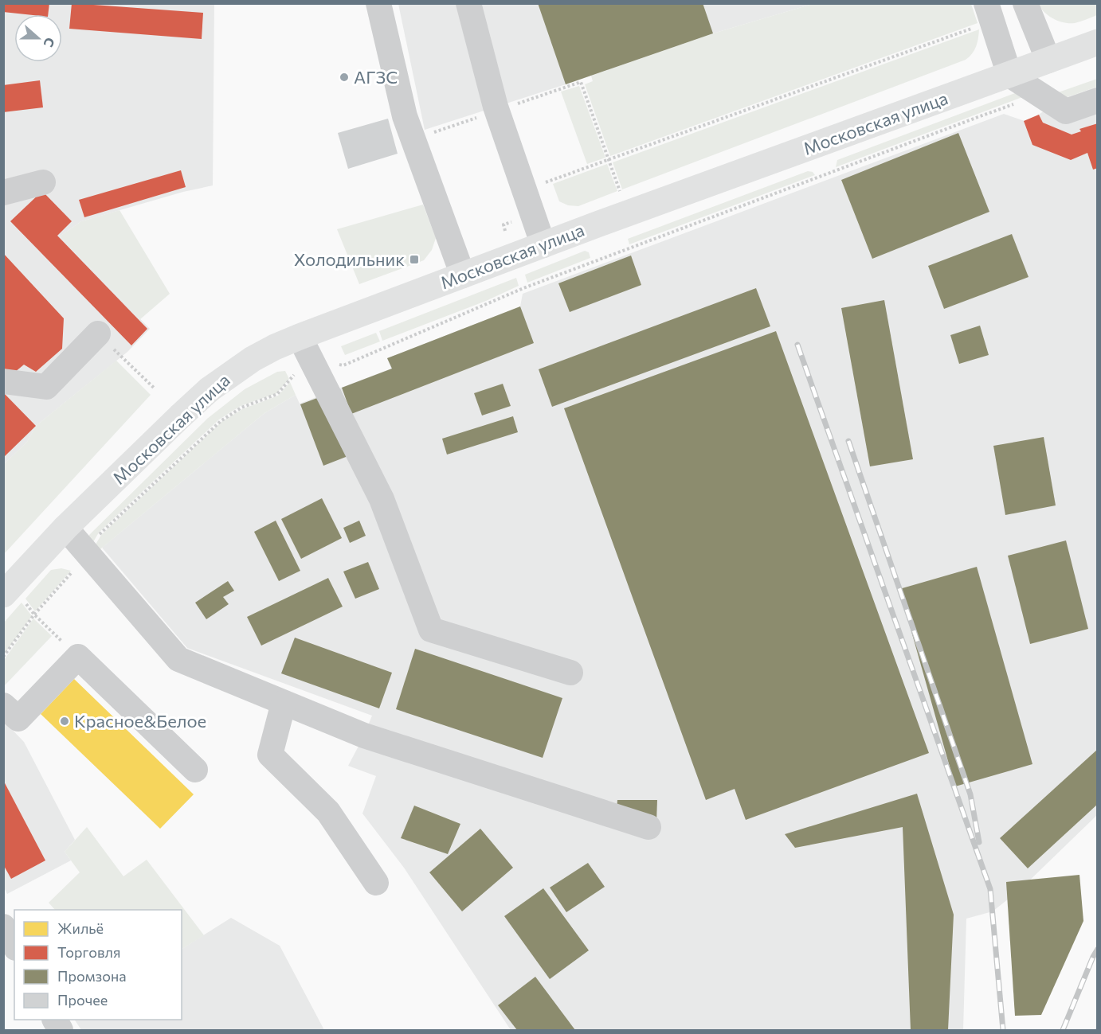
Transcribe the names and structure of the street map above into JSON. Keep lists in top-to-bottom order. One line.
{"streets":{"main road":["Московская улица"]},"places":{"other":["АГЗС","Красное&Белое"],"transit":["Холодильник"]},"legend":["Жильё","Торговля","Промзона","Прочее"],"north":"right"}
